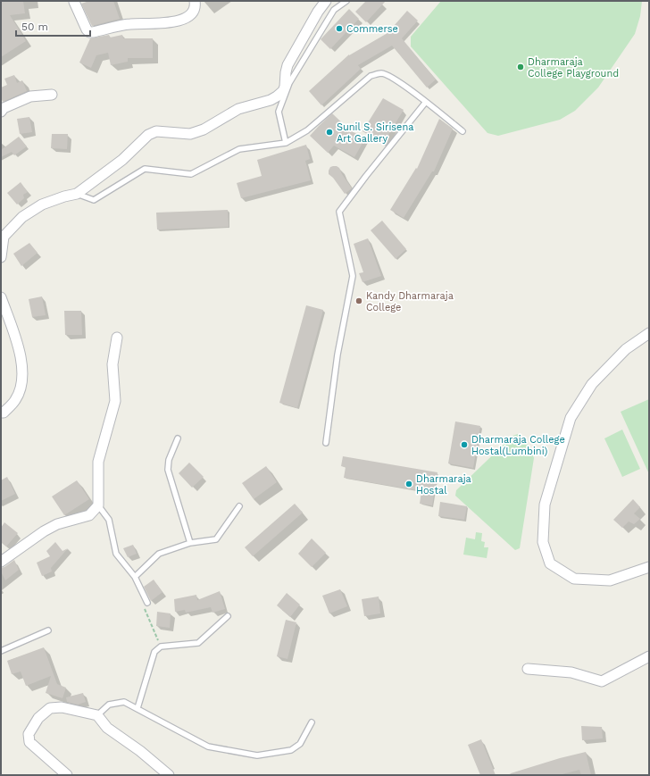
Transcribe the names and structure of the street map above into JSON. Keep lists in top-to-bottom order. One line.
{"places":["Commerse","Dharmaraja College Playground","Sunil S. Sirisena Art Gallery","Kandy Dharmaraja College","Dharmaraja College Hostal(Lumbini)","Dharmaraja Hostal"],"scale_bar":"50 m"}
